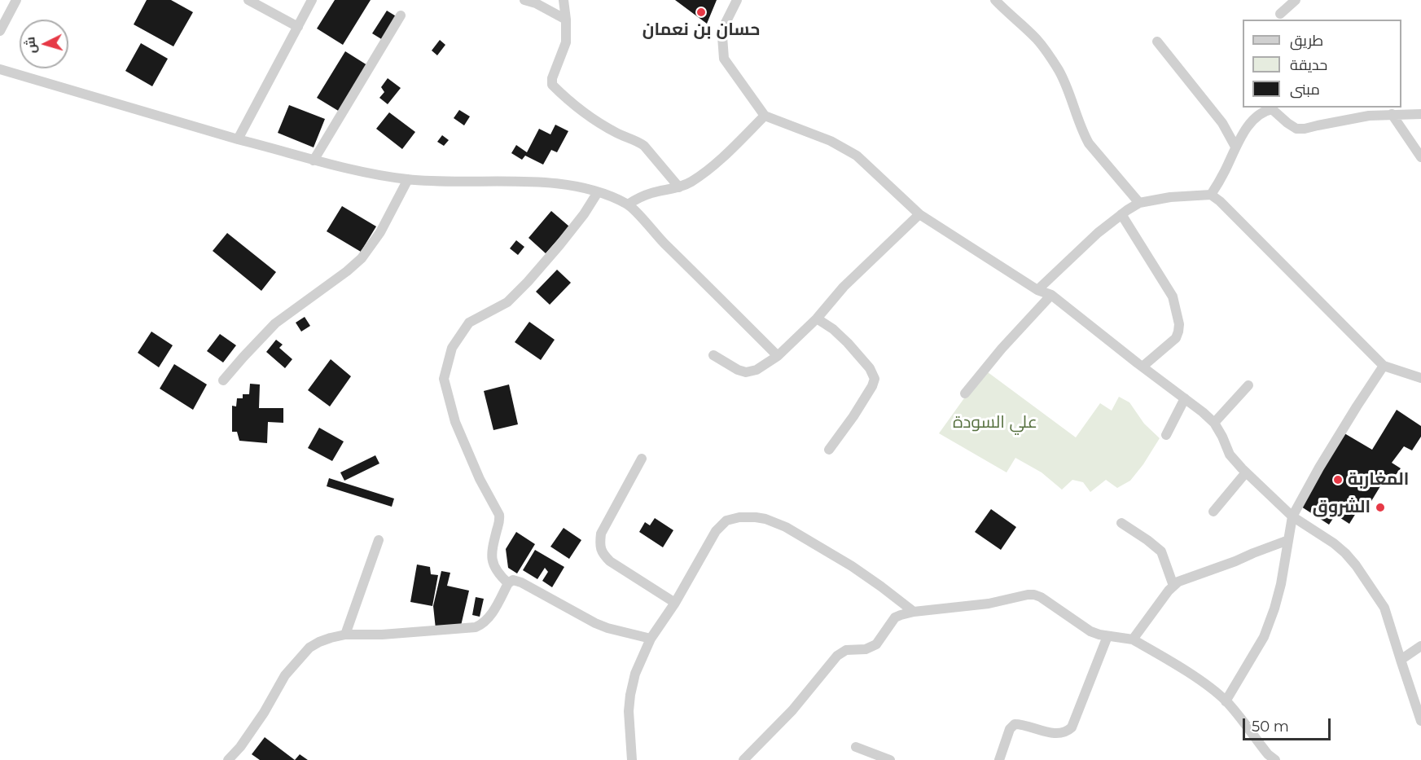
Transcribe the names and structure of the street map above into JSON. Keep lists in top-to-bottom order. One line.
{"parks":["علي السودة"],"places":["حسان بن نعمان","المغاربة","الشروق"],"legend":["طريق","حديقة","مبنى"],"scale_bar":"50 m","north":"left"}
